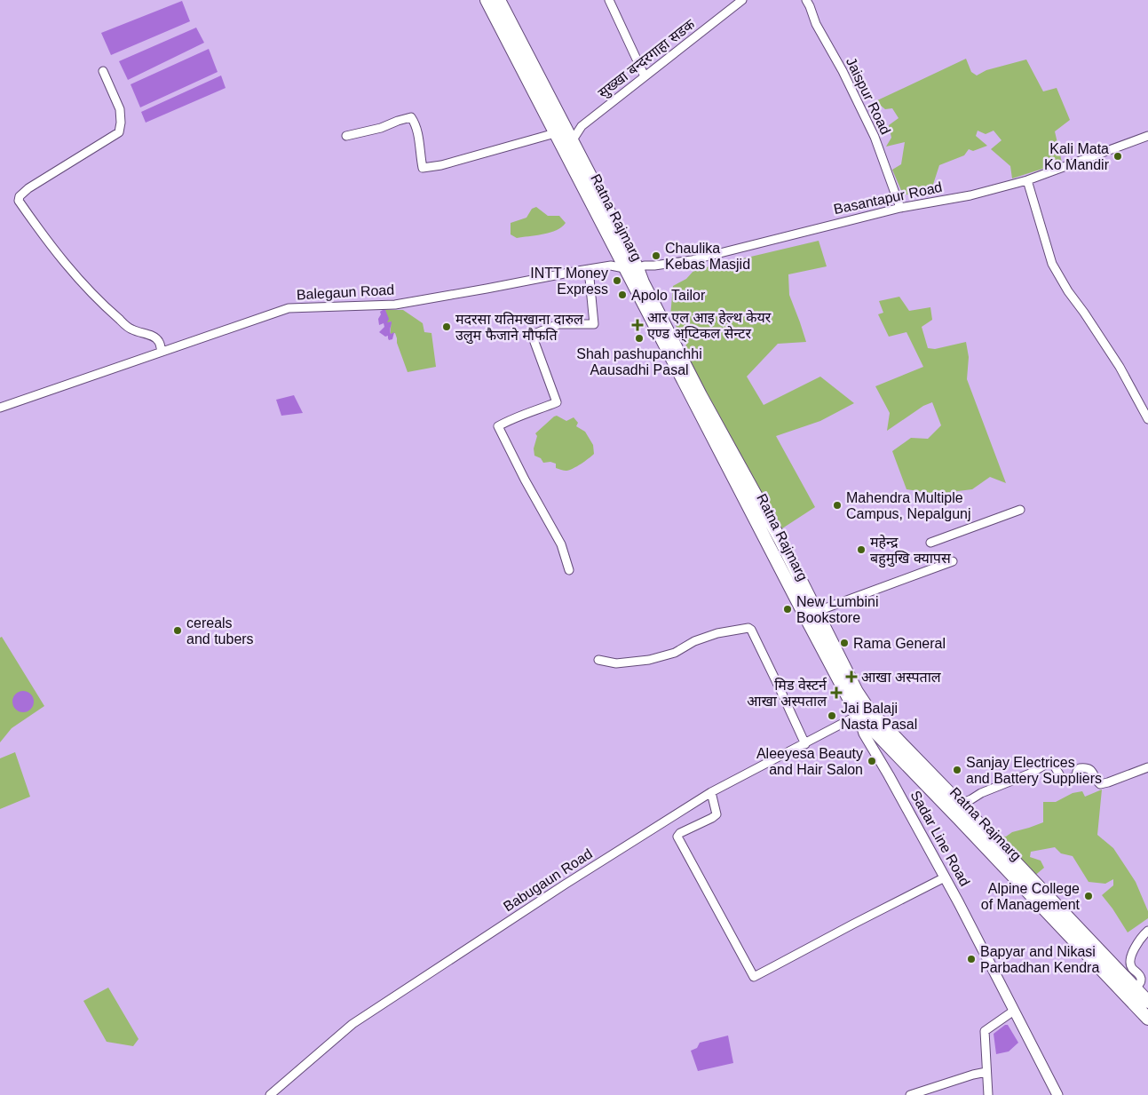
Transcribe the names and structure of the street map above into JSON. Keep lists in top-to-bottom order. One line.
{"streets":{"highway":["Ratna Rajmarg"],"main road":["Sadar Line Road"],"street":["सुख्खा बन्दरगाहा सडक","Jaispur Road","Basantapur Road","Balegaun Road","Babugaun Road"]},"crossings":[["सुख्खा बन्दरगाहा सडक","Ratna Rajmarg"],["Jaispur Road","Basantapur Road"],["Basantapur Road","Ratna Rajmarg"],["Basantapur Road","Balegaun Road"],["Ratna Rajmarg","Balegaun Road"],["Ratna Rajmarg","Sadar Line Road"],["Ratna Rajmarg","Babugaun Road"],["Sadar Line Road","Babugaun Road"]],"places":{"other":["Kali Mata Ko Mandir","Chaulika Kebas Masjid","INTT Money Express","Apolo Tailor","मदरसा यतिमखाना दारुल उलुम फैजाने माैफति","Shah pashupanchhi Aausadhi Pasal","Mahendra Multiple Campus, Nepalgunj","महेन्द्र बहुमुखि क्यापस","New Lumbini Bookstore","cereals and tubers","Rama General","Jai Balaji Nasta Pasal","Aleeyesa Beauty and Hair Salon","Sanjay Electrices and Battery Suppliers","Alpine College of Management","Bapyar and Nikasi Parbadhan Kendra"],"health":["आर एल आइ हेल्थ केयर एण्ड अ्प्टिकल सेन्टर","आखा अस्पताल","मिड वेस्टर्न आखा अस्पताल"]}}
